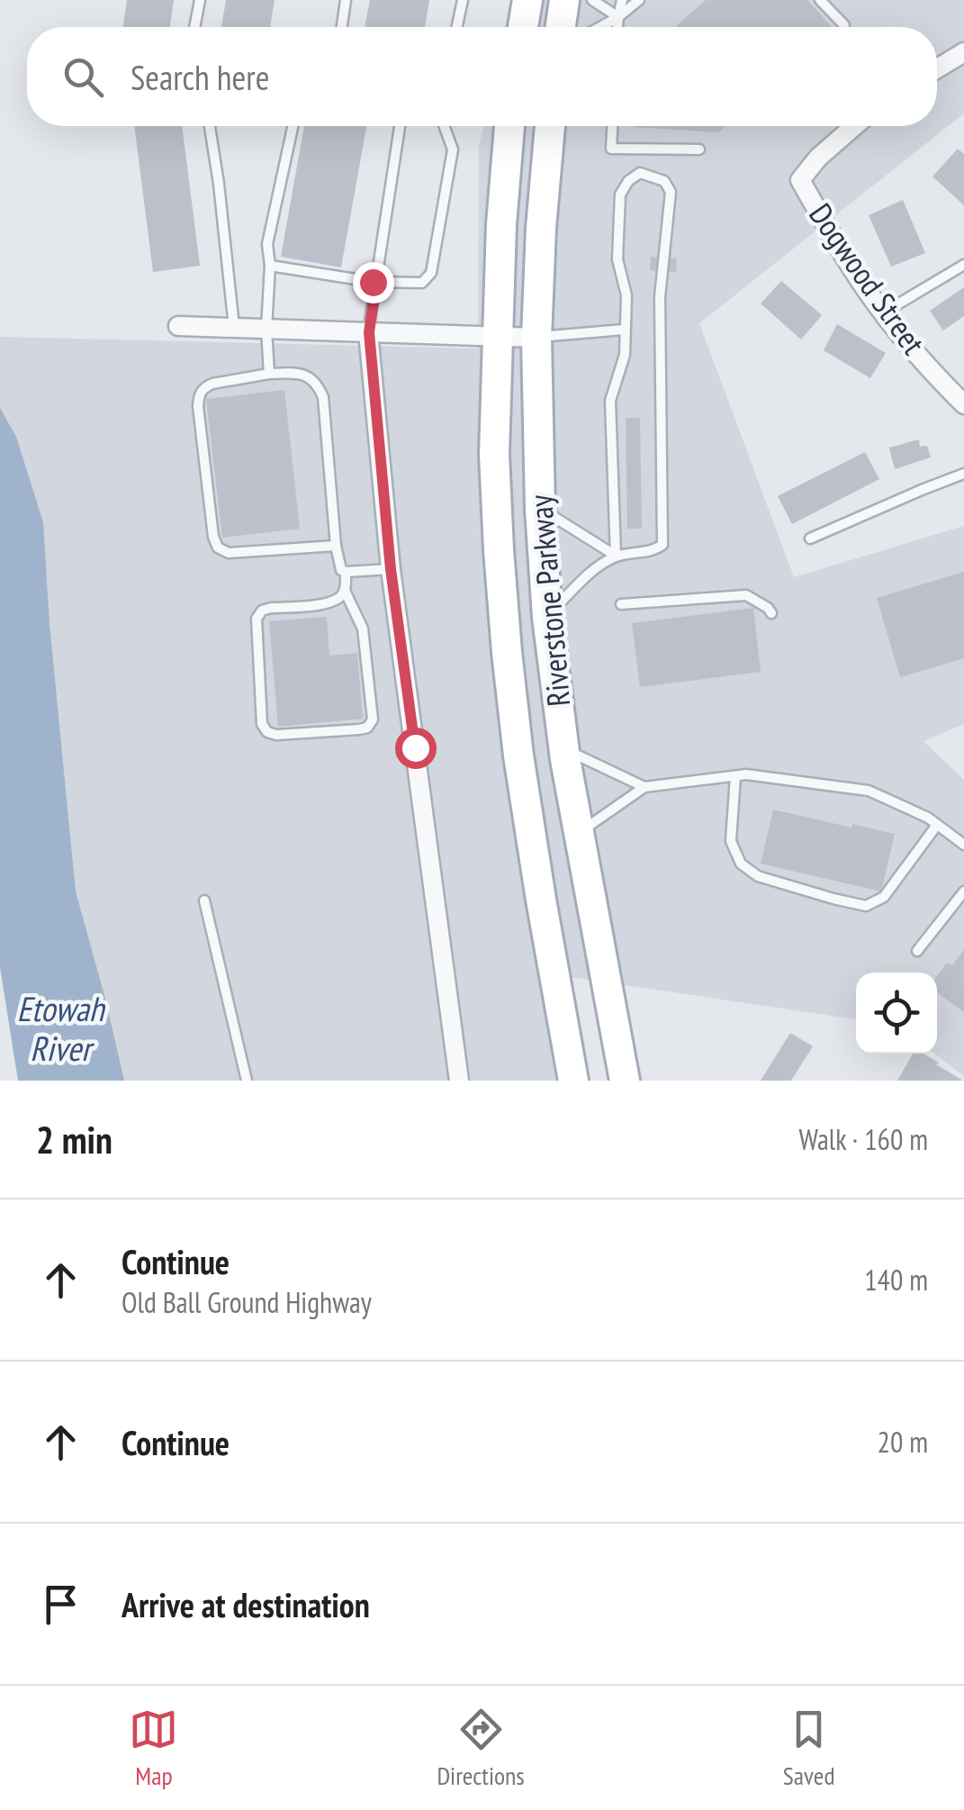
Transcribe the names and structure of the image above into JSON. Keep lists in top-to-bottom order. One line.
{"streets":{"main road":["Riverstone Parkway"],"street":["Dogwood Street"]},"water":["Etowah River"],"page":{"search":"Search here","heading":["2 min","Walk · 160 m"],"list":[["Continue","Old Ball Ground Highway","140 m"],["Continue","20 m"],"Arrive at destination"],"nav":["Map","Directions","Saved"]}}
